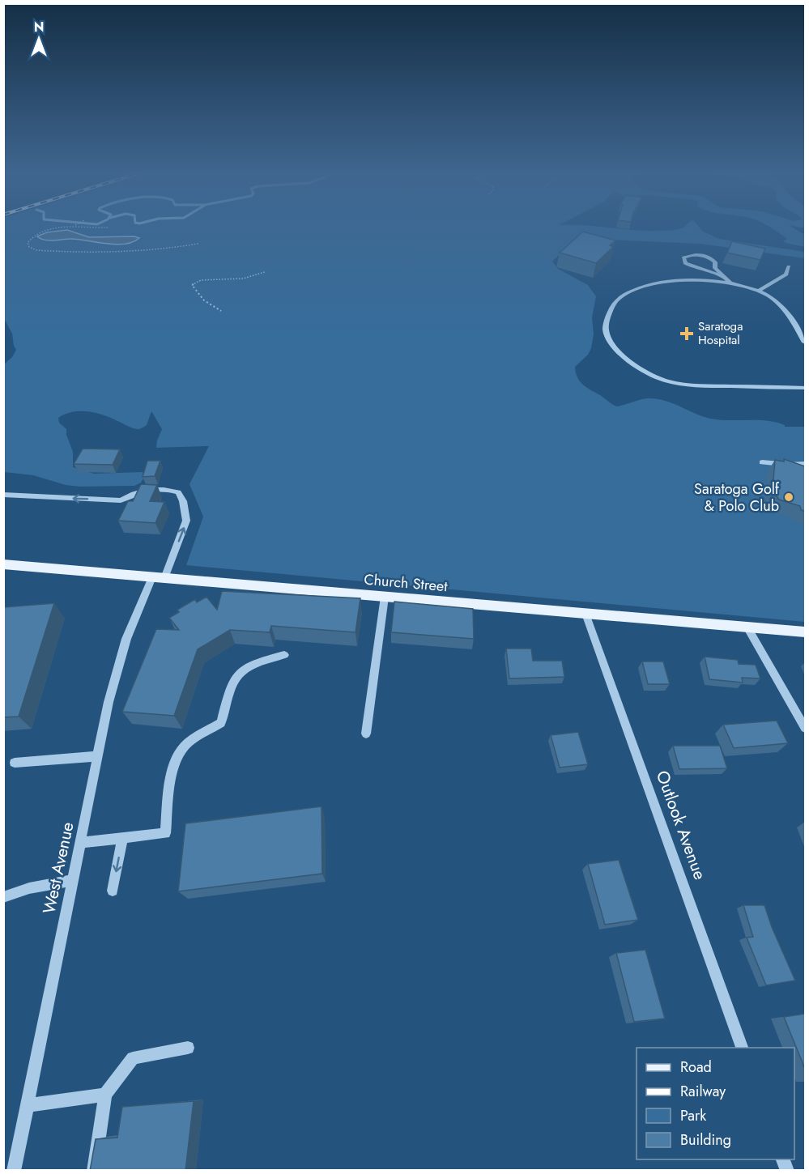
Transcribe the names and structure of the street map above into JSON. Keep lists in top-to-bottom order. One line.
{"streets":{"main road":["Church Street"],"street":["Outlook Avenue","West Avenue"]},"crossings":[["Church Street","Outlook Avenue"],["Church Street","West Avenue"]],"places":{"health":["Saratoga Hospital"],"other":["Saratoga Golf & Polo Club"]},"legend":["Road","Railway","Park","Building"],"north":"top"}
